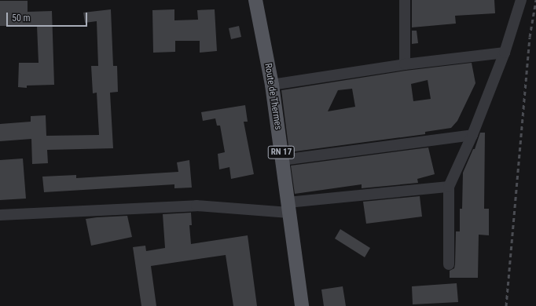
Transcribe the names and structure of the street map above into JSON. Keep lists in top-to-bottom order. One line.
{"streets":{"main road":["Route de Thermes","RN 17"]},"scale_bar":"50 m"}
